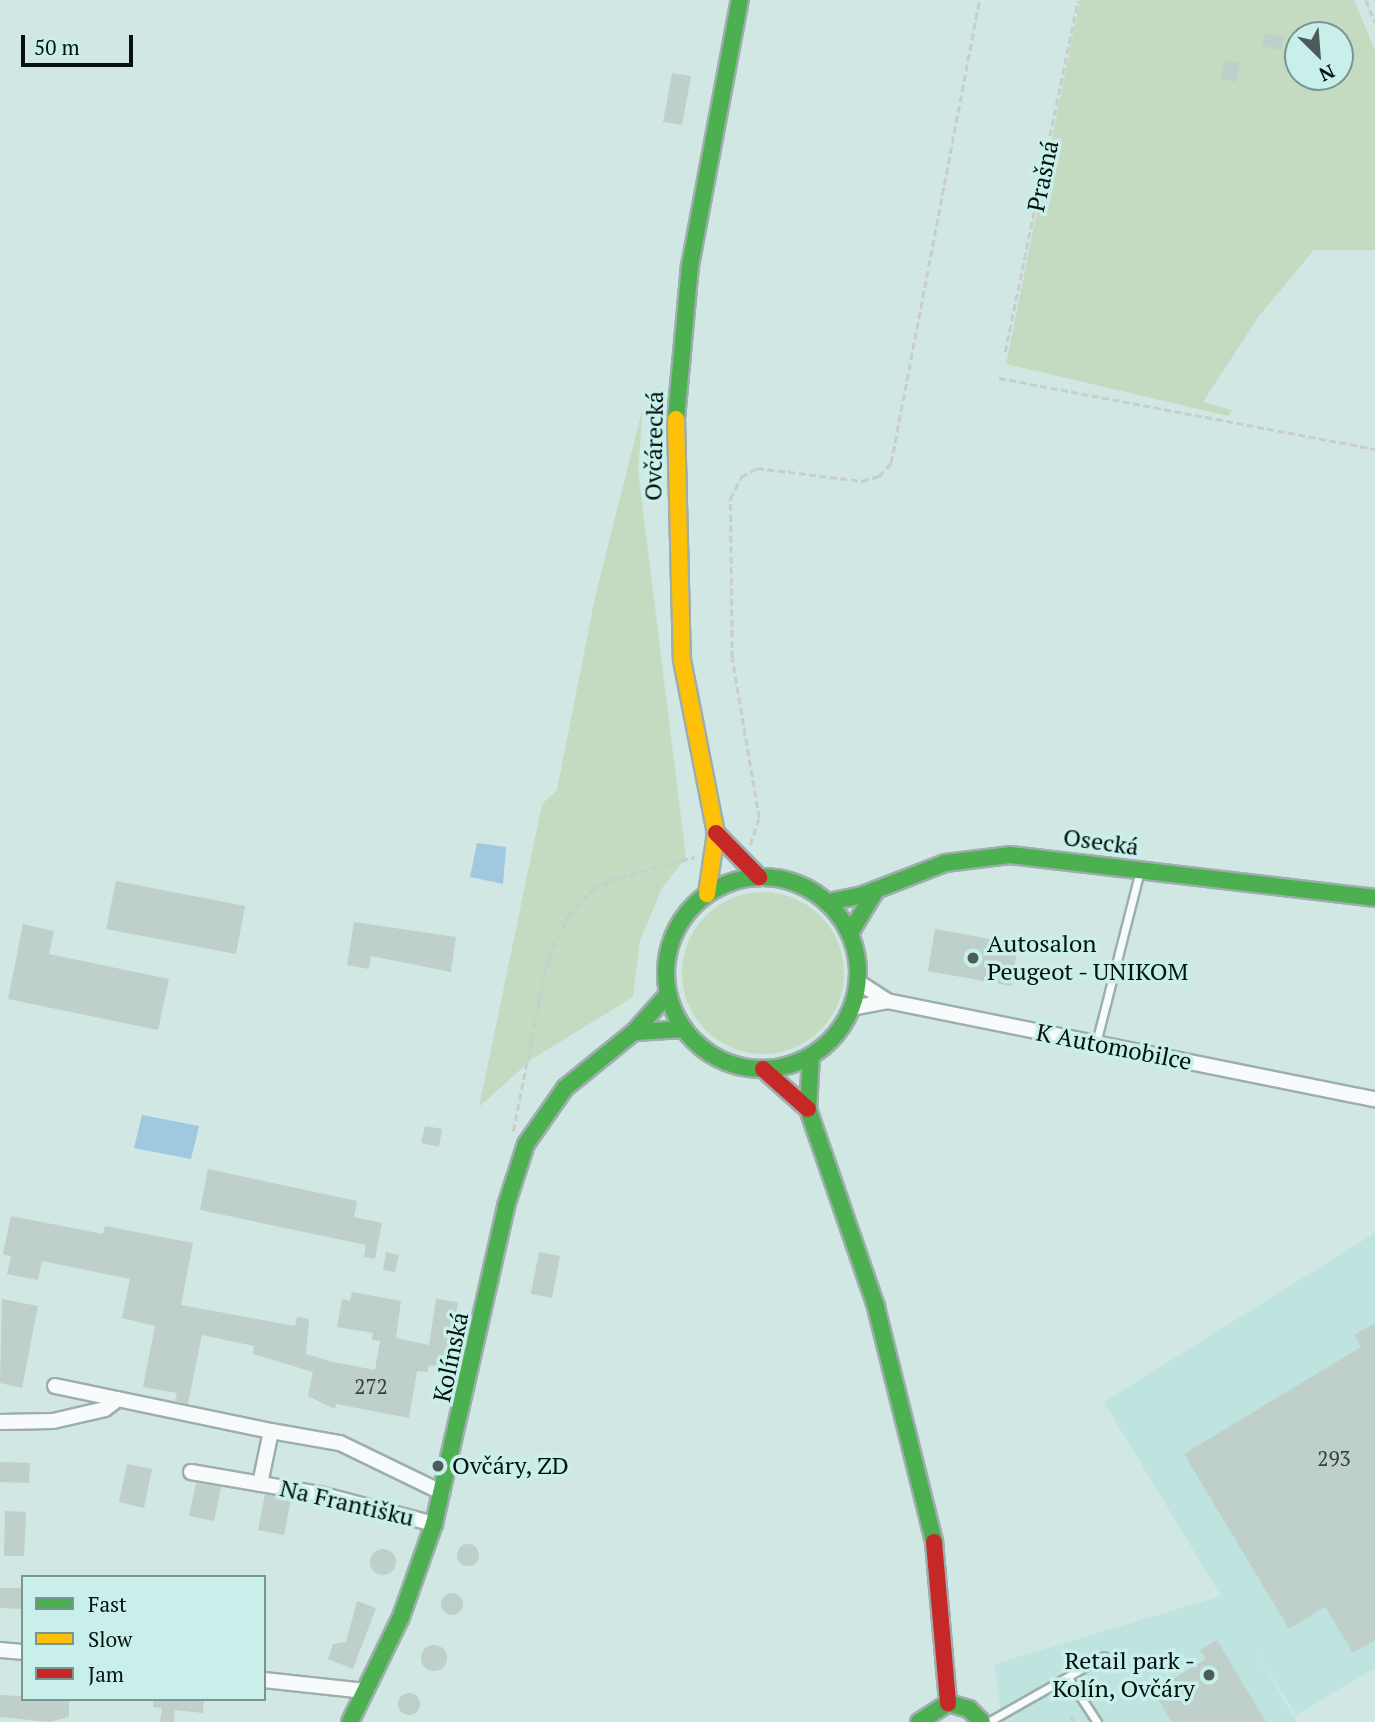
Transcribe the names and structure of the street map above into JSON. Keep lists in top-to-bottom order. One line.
{"streets":{"main road":["Ovčárecká","Osecká","Kolínská"],"street":["K Automobilce","Na Františku"],"path":["Prašná"]},"crossings":[["Ovčárecká","Osecká"],["Ovčárecká","K Automobilce"],["Ovčárecká","Kolínská"],["Osecká","K Automobilce"],["Osecká","Kolínská"],["K Automobilce","Kolínská"],["Kolínská","Na Františku"]],"places":["Autosalon Peugeot - UNIKOM","Ovčáry, ZD","Retail park - Kolín, Ovčáry"],"house_numbers":["272","293"],"legend":["Fast","Slow","Jam"],"scale_bar":"50 m","north":"bottom right"}
